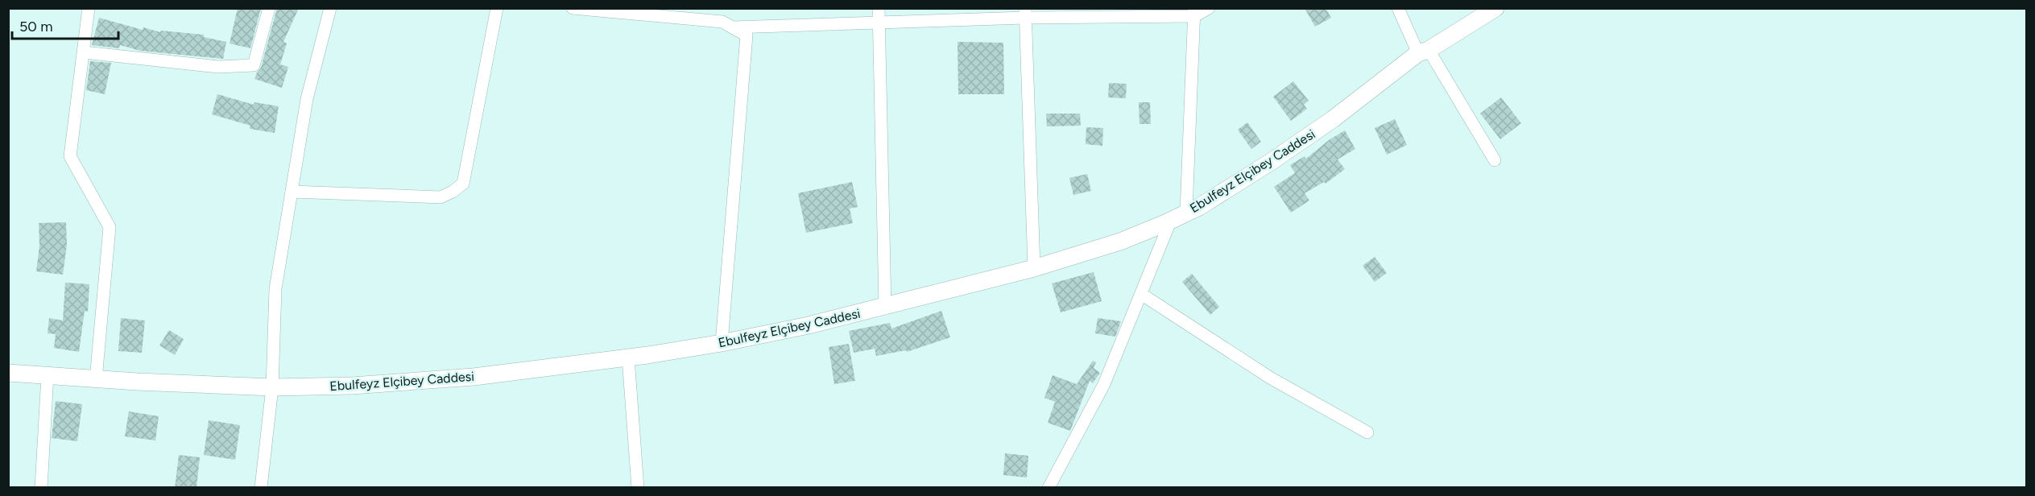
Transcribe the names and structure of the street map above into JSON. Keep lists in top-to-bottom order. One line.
{"streets":{"street":["Ebulfeyz Elçibey Caddesi"]},"scale_bar":"50 m"}
